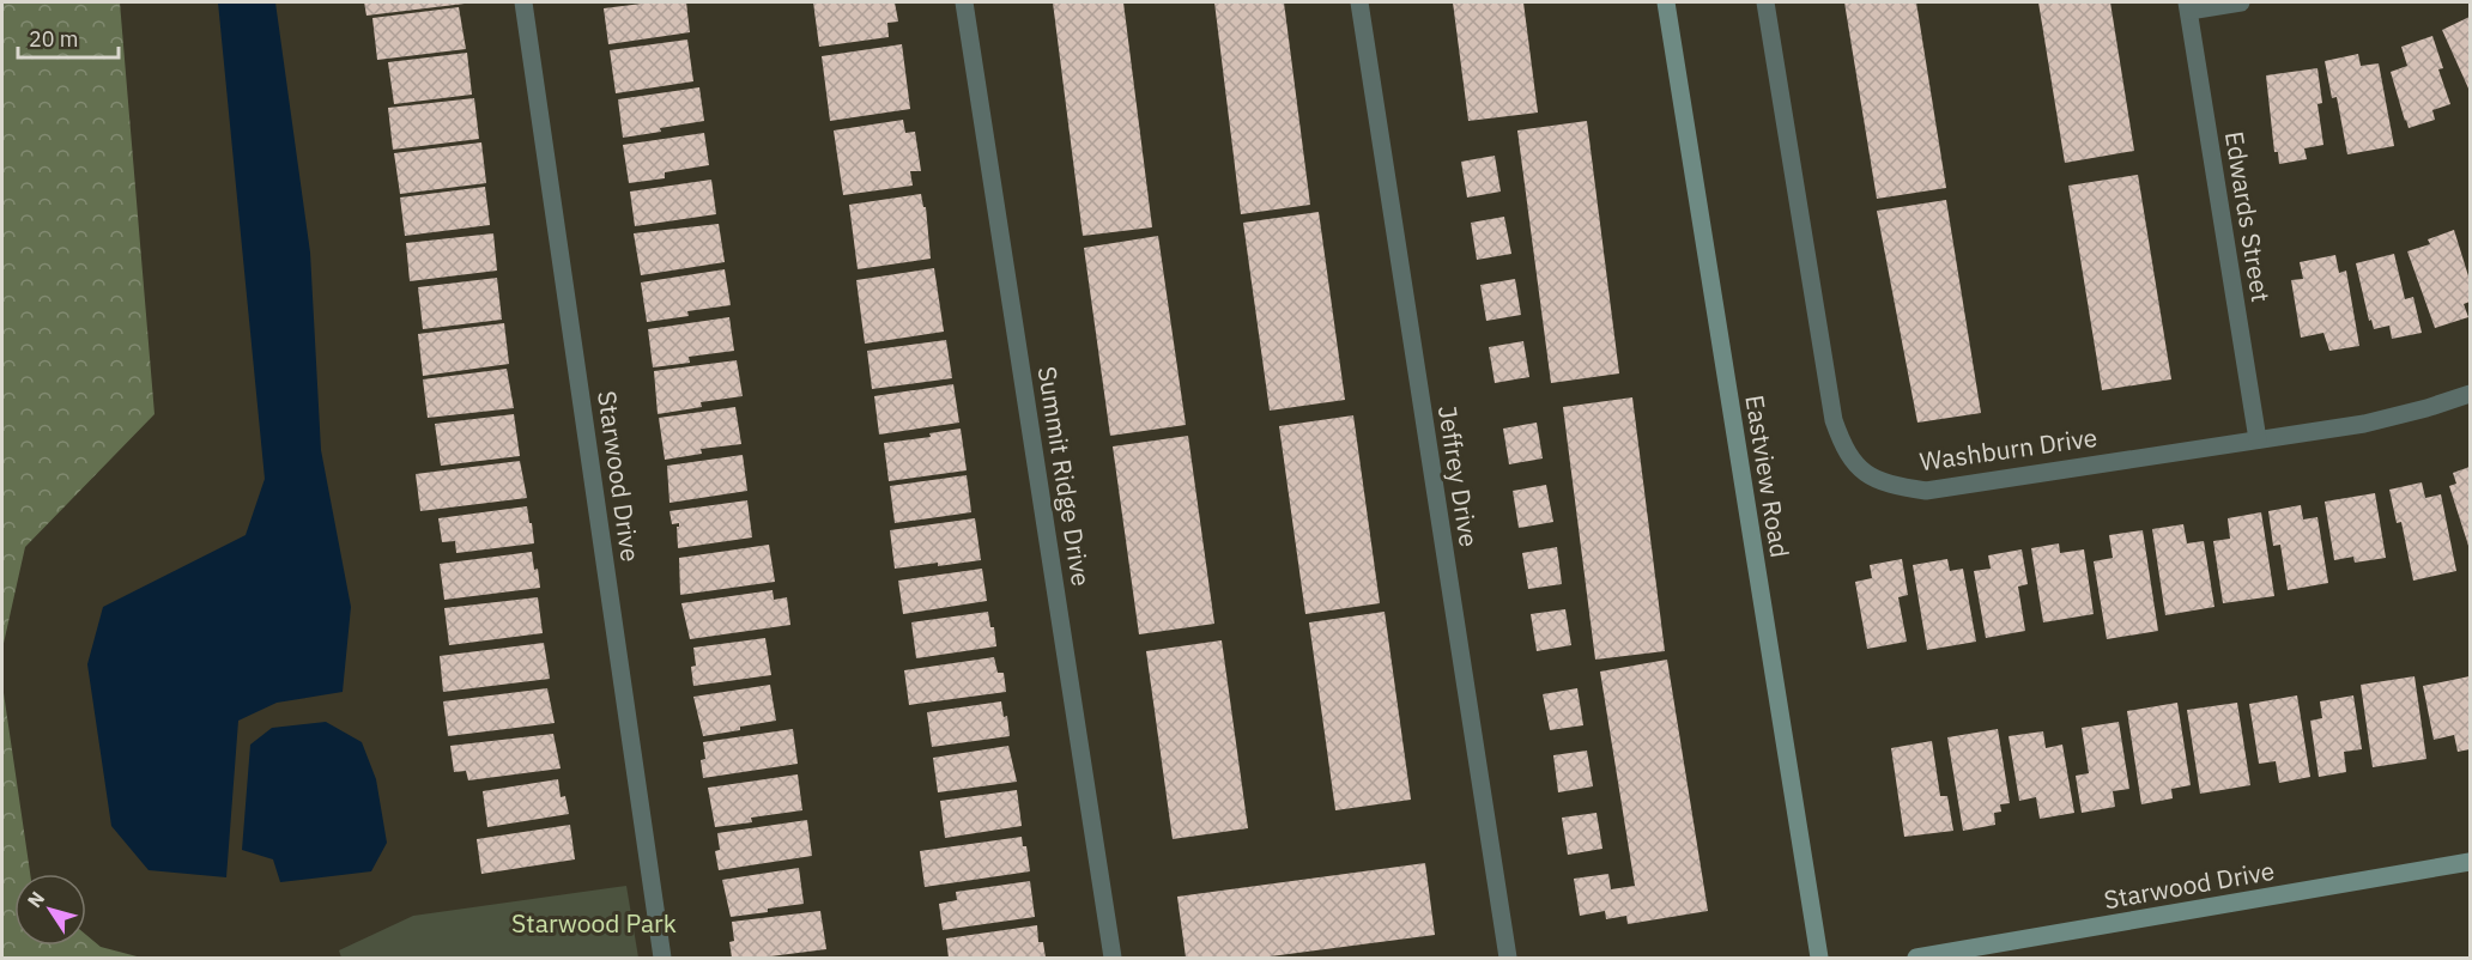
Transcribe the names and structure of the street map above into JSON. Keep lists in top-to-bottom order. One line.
{"streets":{"street":["Edwards Street","Washburn Drive","Starwood Drive","Summit Ridge Drive","Jeffrey Drive","Eastview Road"]},"crossings":[["Edwards Street","Washburn Drive"]],"parks":["Starwood Park"],"scale_bar":"20 m","north":"top left"}
